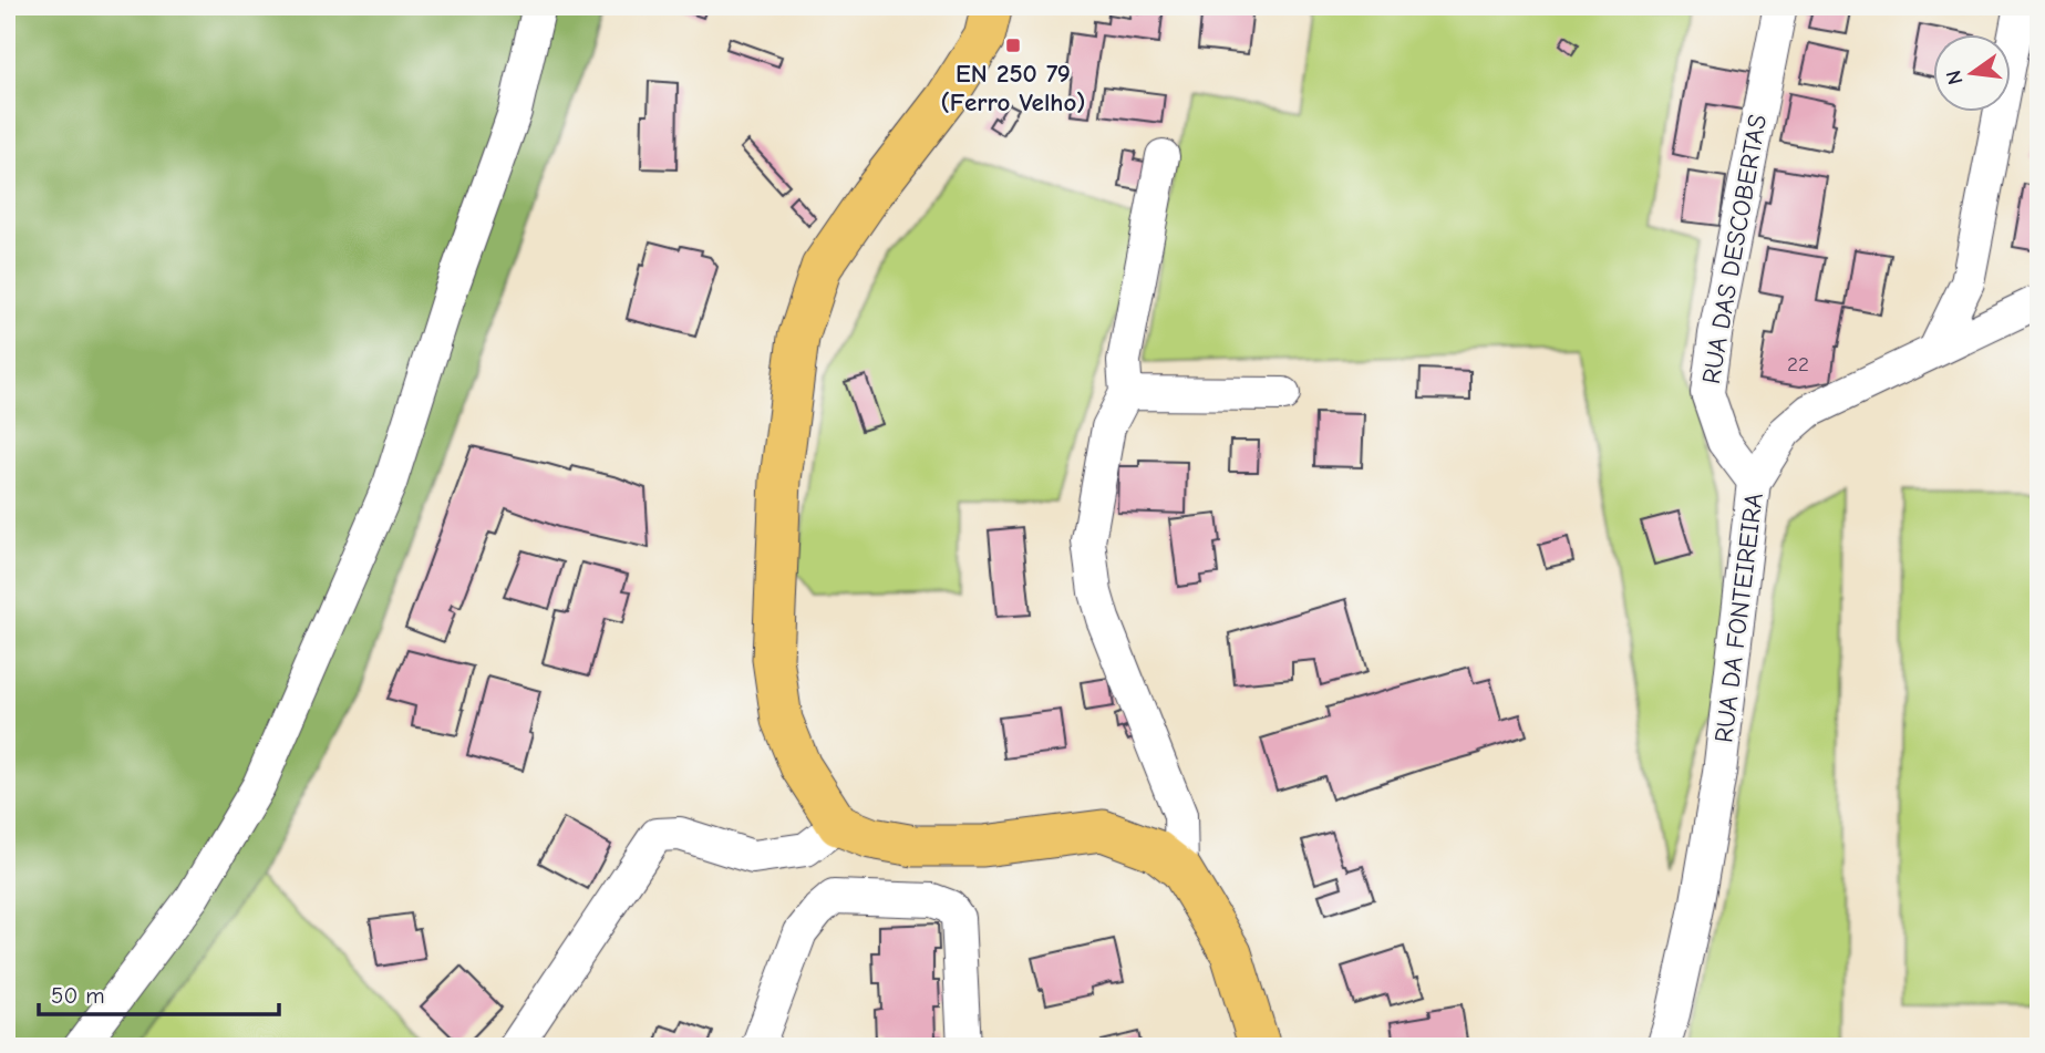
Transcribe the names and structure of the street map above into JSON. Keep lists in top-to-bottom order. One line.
{"streets":{"street":["RUA DAS DESCOBERTAS","RUA DA FONTEIREIRA"]},"crossings":[["RUA DAS DESCOBERTAS","RUA DA FONTEIREIRA"]],"places":{"transit":["EN 250 79 (Ferro Velho)"]},"house_numbers":["22"],"scale_bar":"50 m","north":"left"}
